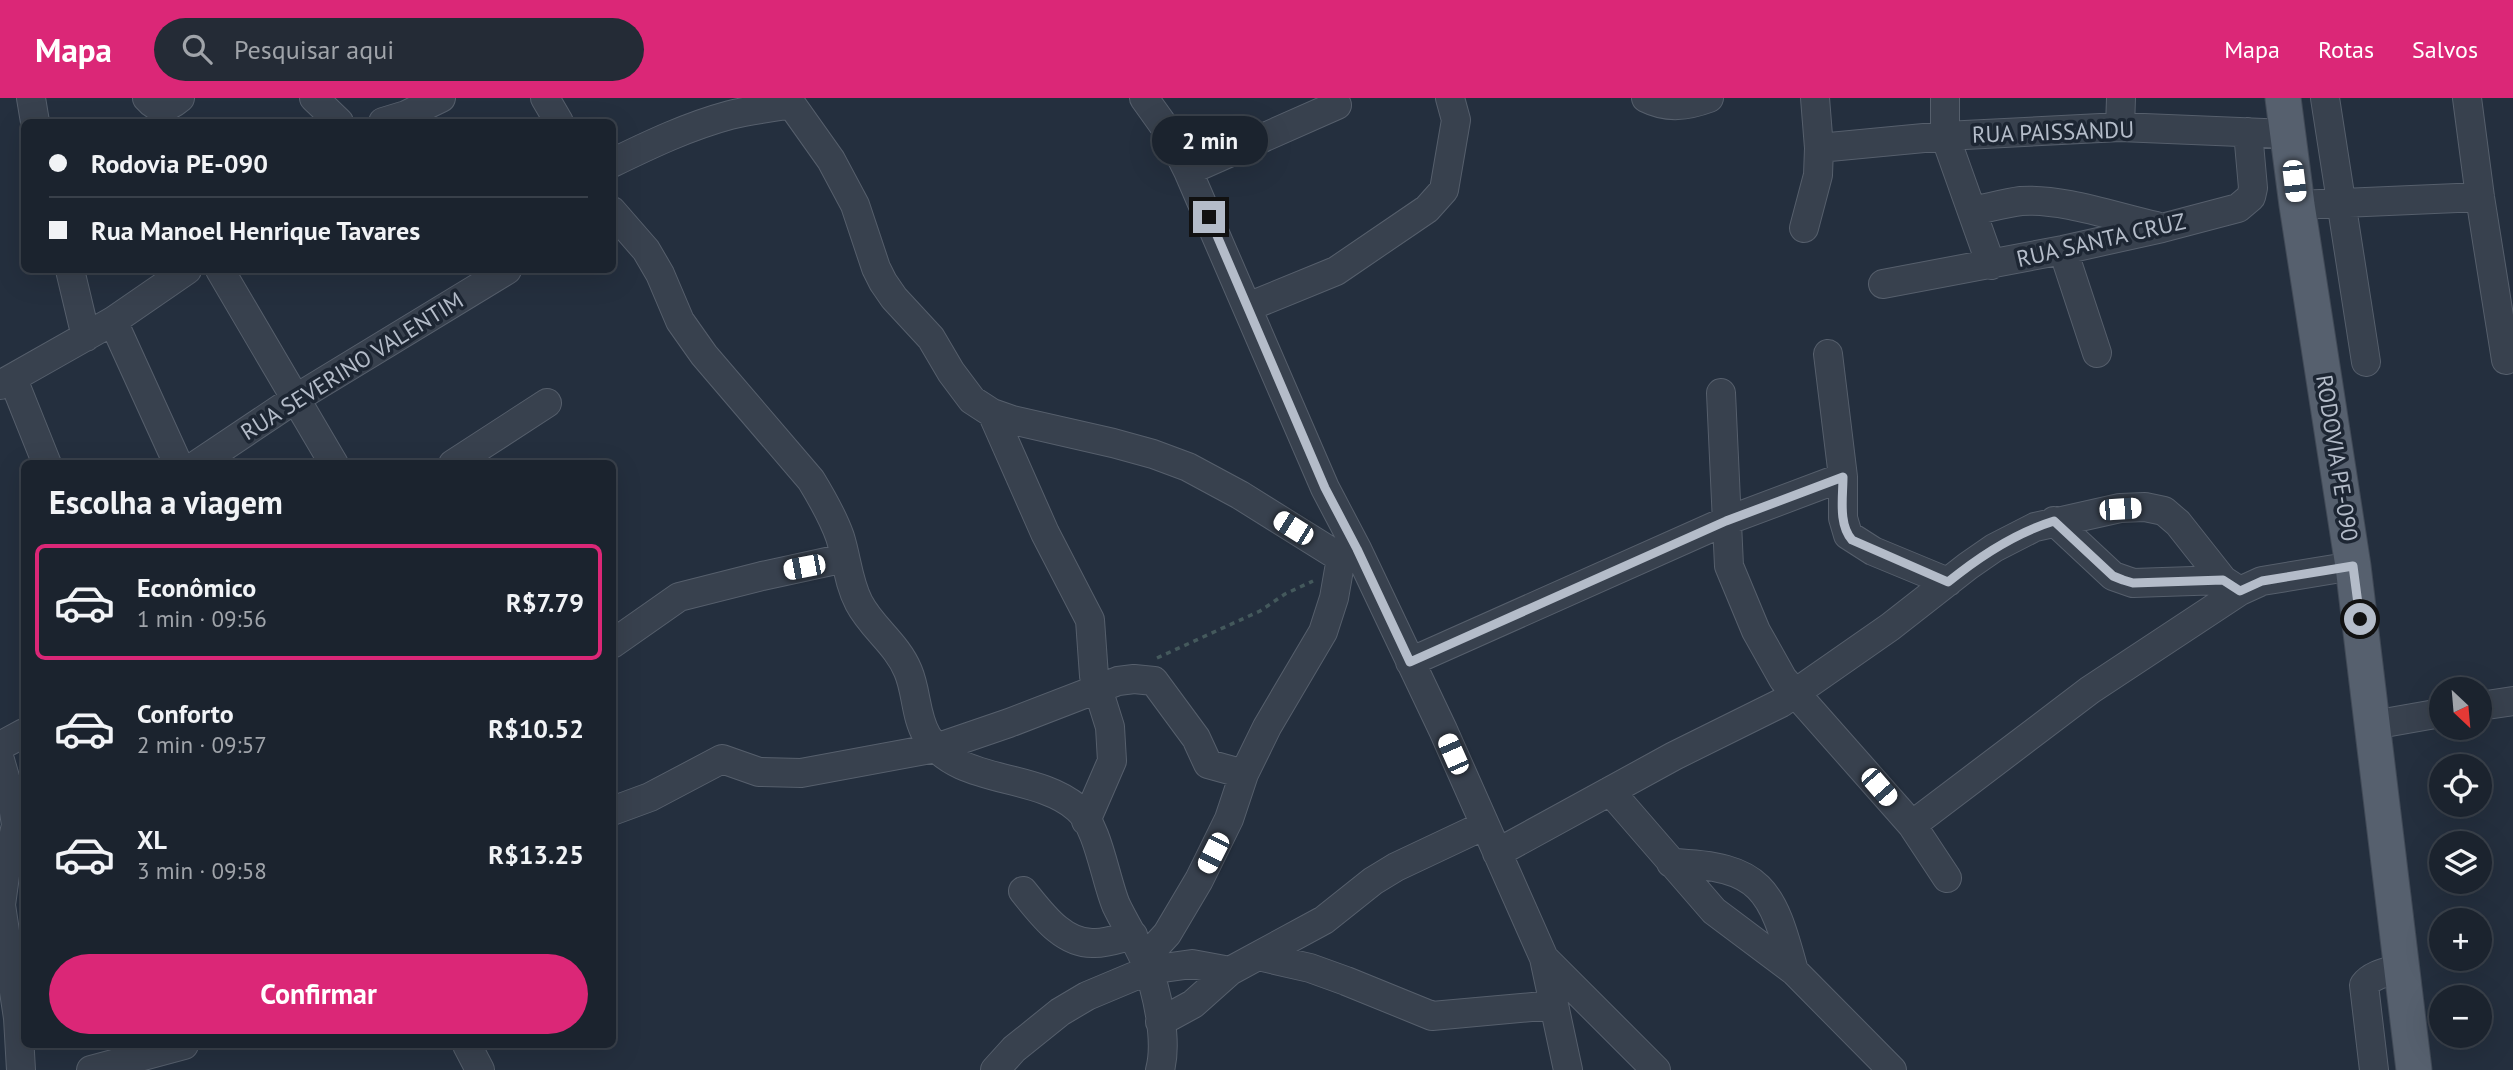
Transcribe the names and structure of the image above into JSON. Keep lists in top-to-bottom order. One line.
{"streets":{"main road":["RODOVIA PE-090"],"street":["RUA PAISSANDU","RUA SANTA CRUZ","RUA SEVERINO VALENTIM"]},"crossings":[["RUA PAISSANDU","RUA SANTA CRUZ"],["RUA PAISSANDU","RODOVIA PE-090"]],"north":"bottom right","page":{"header":"Mapa","search":"Pesquisar aqui","nav":["Mapa","Rotas","Salvos"],"bubble":"2 min","banner":["Rodovia PE-090","Rua Manoel Henrique Tavares"],"heading":"Escolha a viagem","list":[{"name":"Econômico","note":"1 min · 09:56","value":"R$7.79"},{"name":"Conforto","note":"2 min · 09:57","value":"R$10.52"},{"name":"XL","note":"3 min · 09:58","value":"R$13.25"}],"map_buttons":["+","−"],"buttons":"Confirmar"}}
